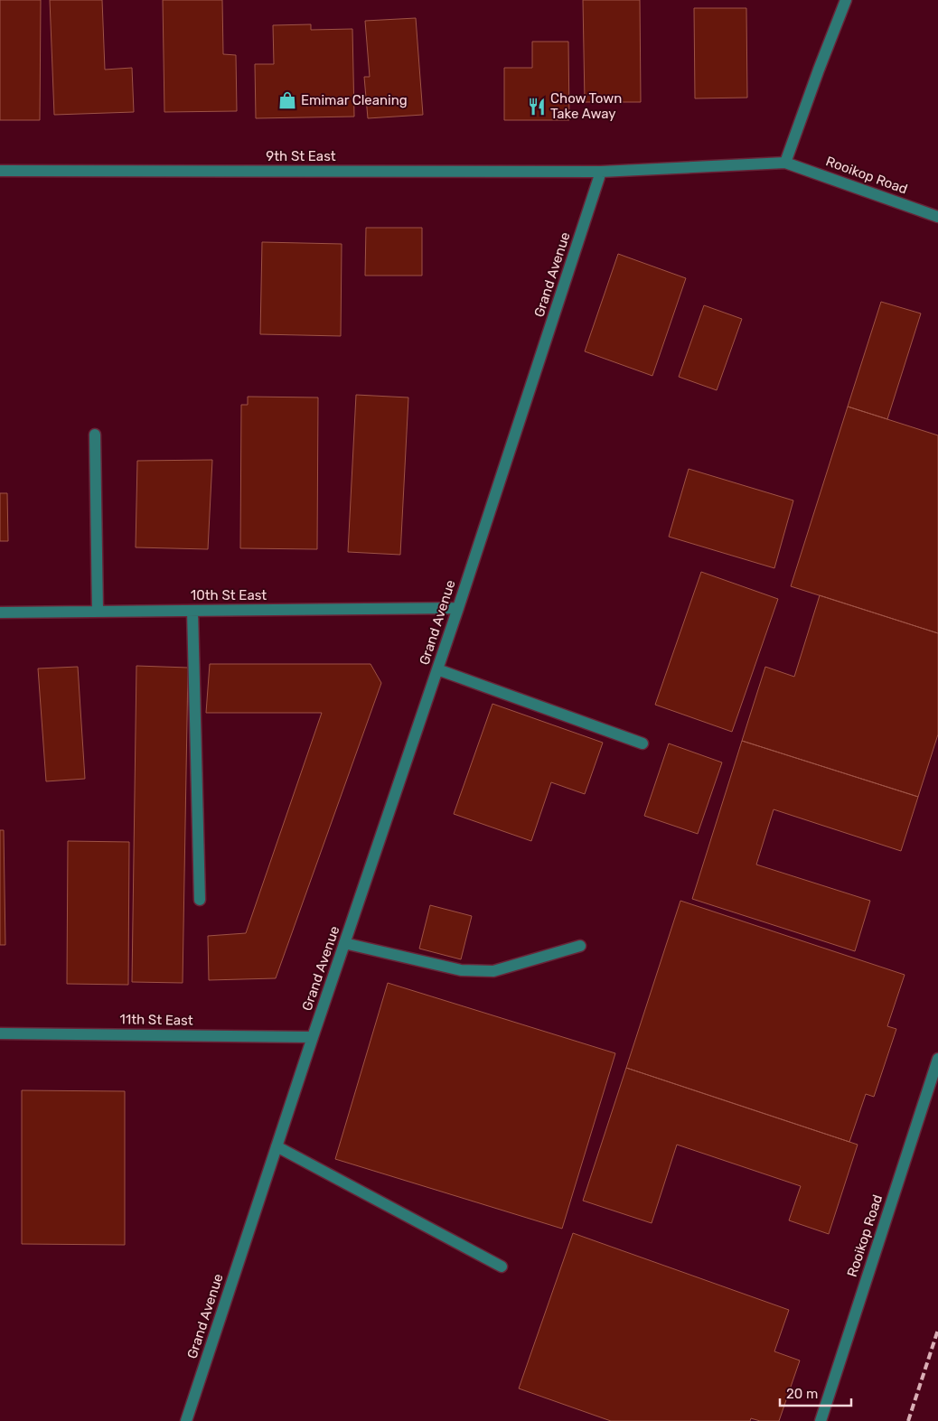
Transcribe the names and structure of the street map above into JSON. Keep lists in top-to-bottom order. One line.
{"streets":{"street":["9th St East","Rooikop Road","Grand Avenue","10th St East","11th St East"]},"crossings":[["9th St East","Grand Avenue"],["Grand Avenue","10th St East"],["Grand Avenue","11th St East"]],"places":{"shop":["Emimar Cleaning"],"restaurant":["Chow Town Take Away"]},"scale_bar":"20 m"}
